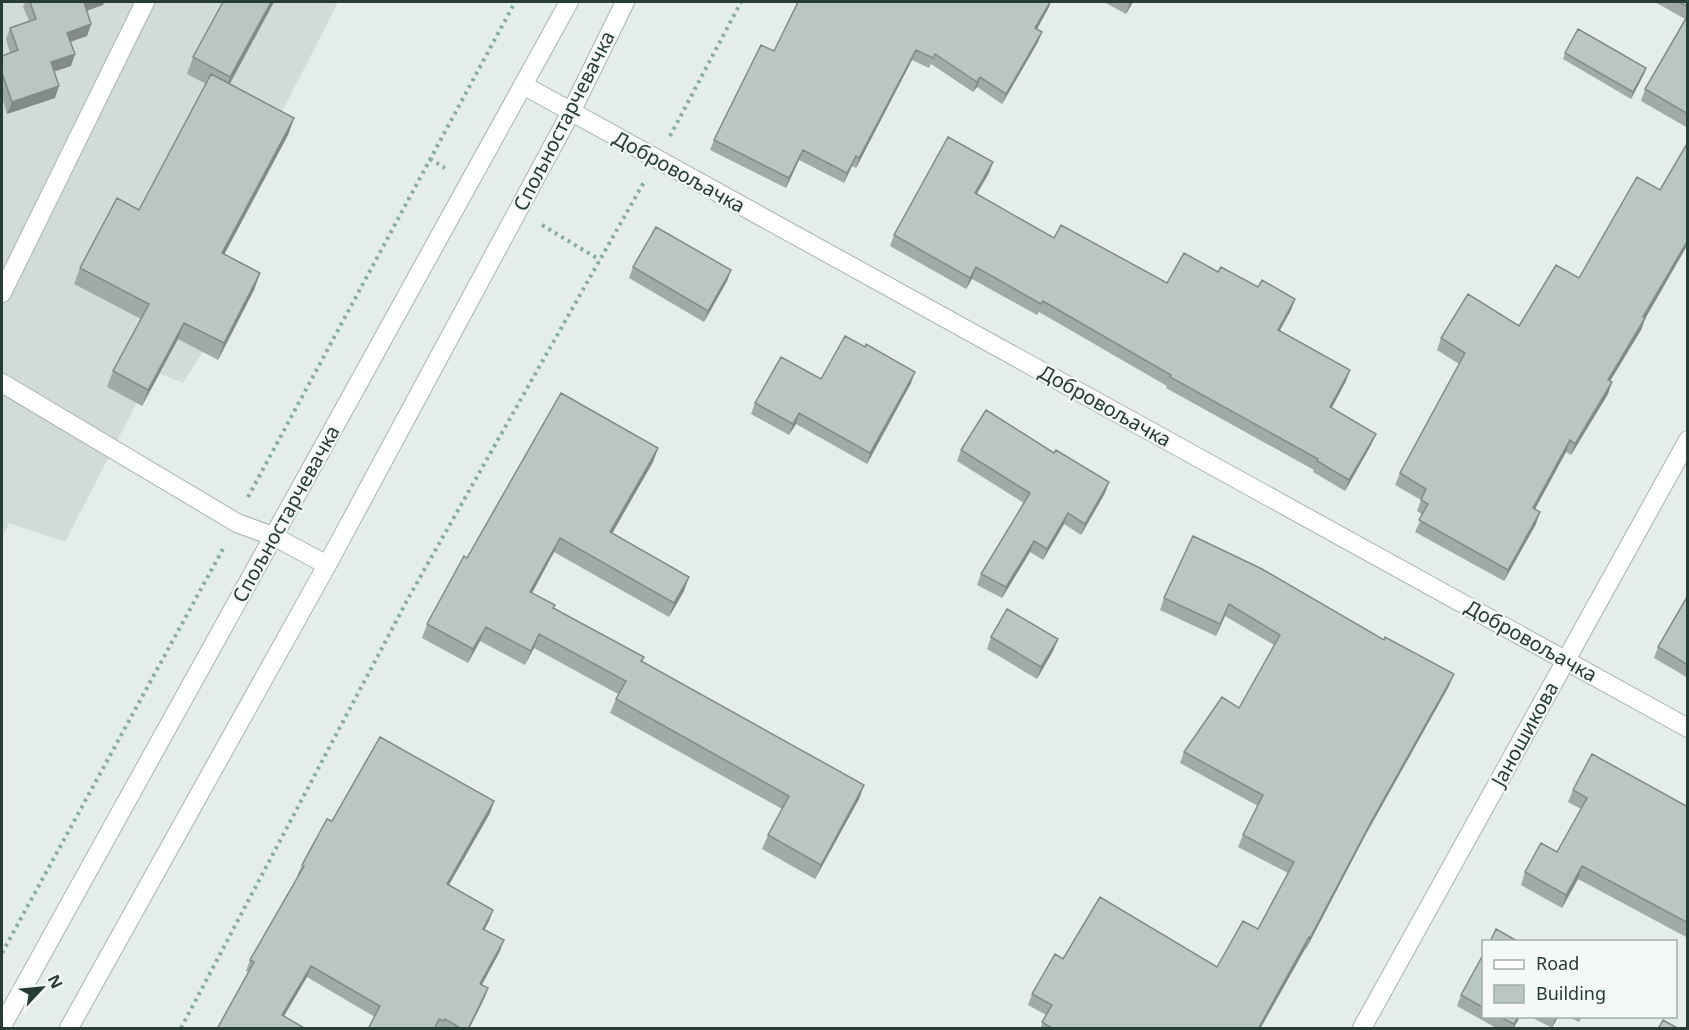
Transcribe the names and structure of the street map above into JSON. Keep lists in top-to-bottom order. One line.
{"streets":{"street":["Спољностарчевачка","Добровољачка","Јаношикова"]},"crossings":[["Спољностарчевачка","Добровољачка"],["Добровољачка","Јаношикова"]],"legend":["Road","Building"],"north":"top right"}
